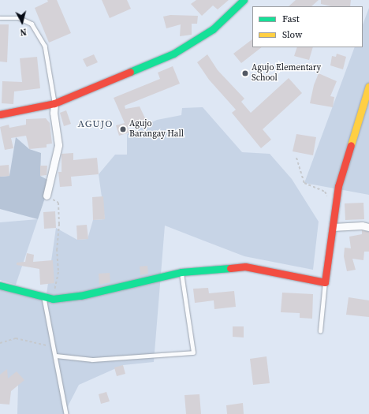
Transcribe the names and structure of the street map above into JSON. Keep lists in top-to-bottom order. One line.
{"districts":["AGUJO"],"places":["Agujo Elementary School","Agujo Barangay Hall"],"legend":["Fast","Slow"],"north":"bottom"}
